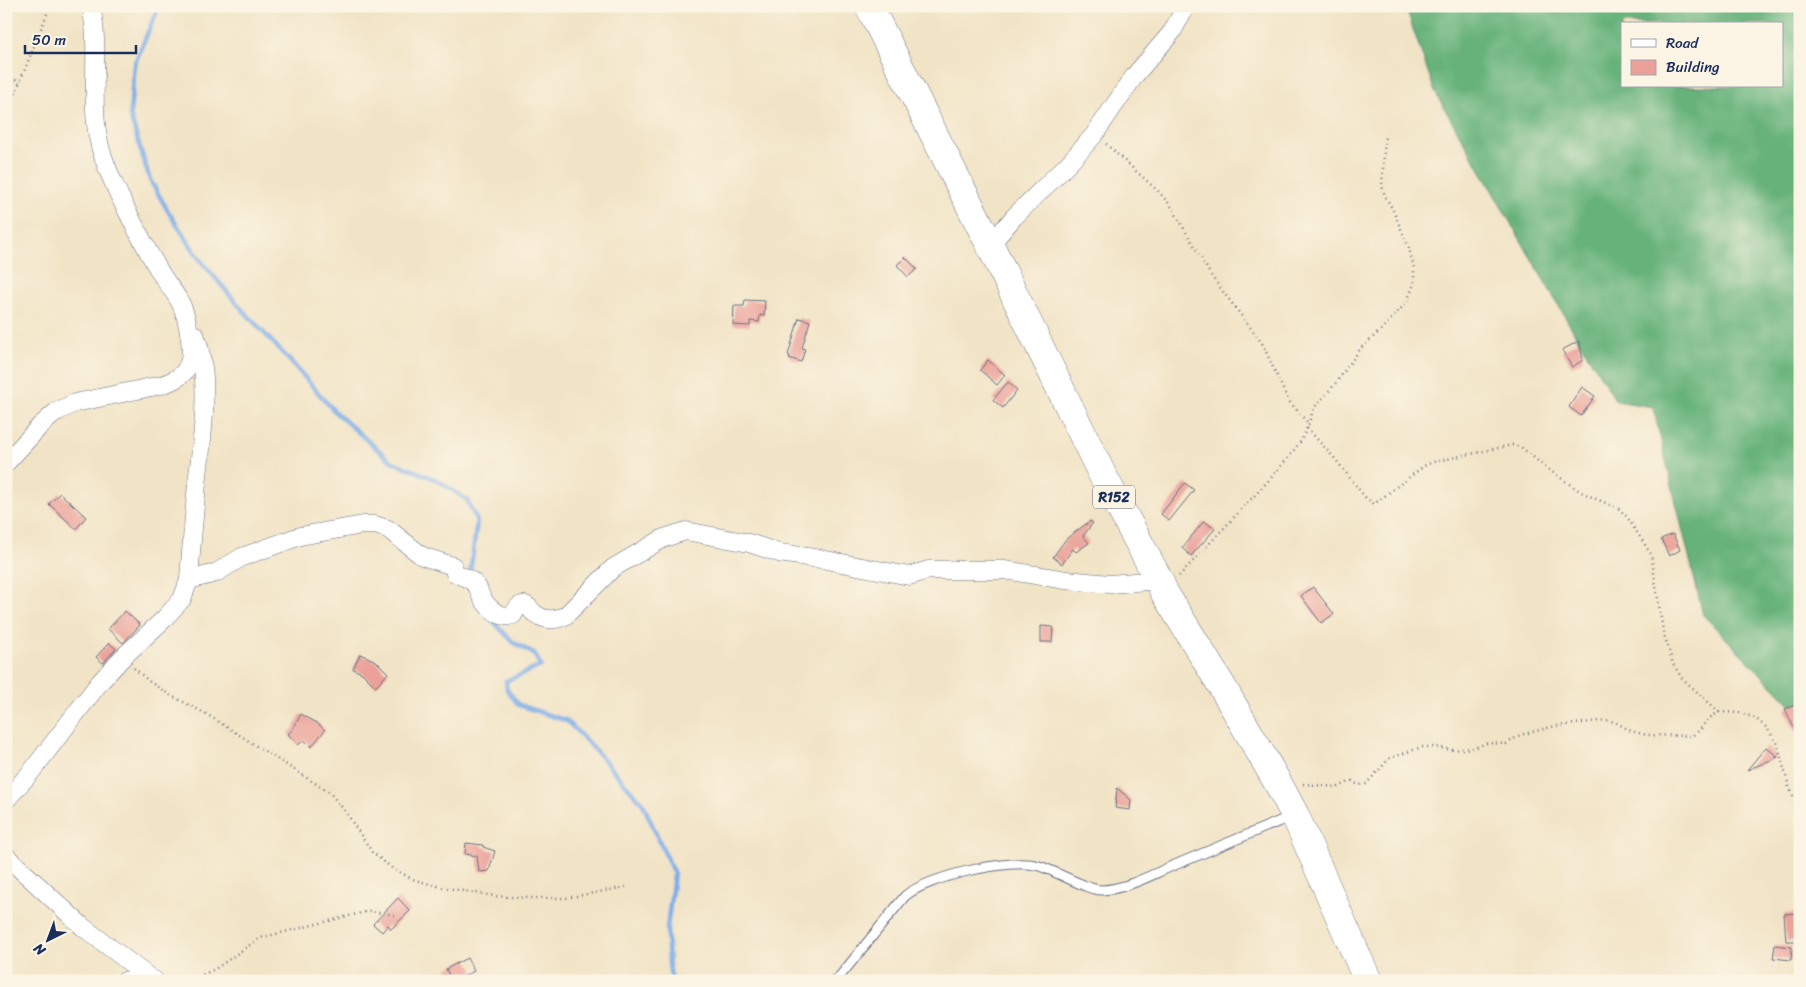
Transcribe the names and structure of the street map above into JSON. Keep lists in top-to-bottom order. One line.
{"streets":{"main road":["R152"]},"legend":["Road","Building"],"scale_bar":"50 m","north":"bottom left"}
